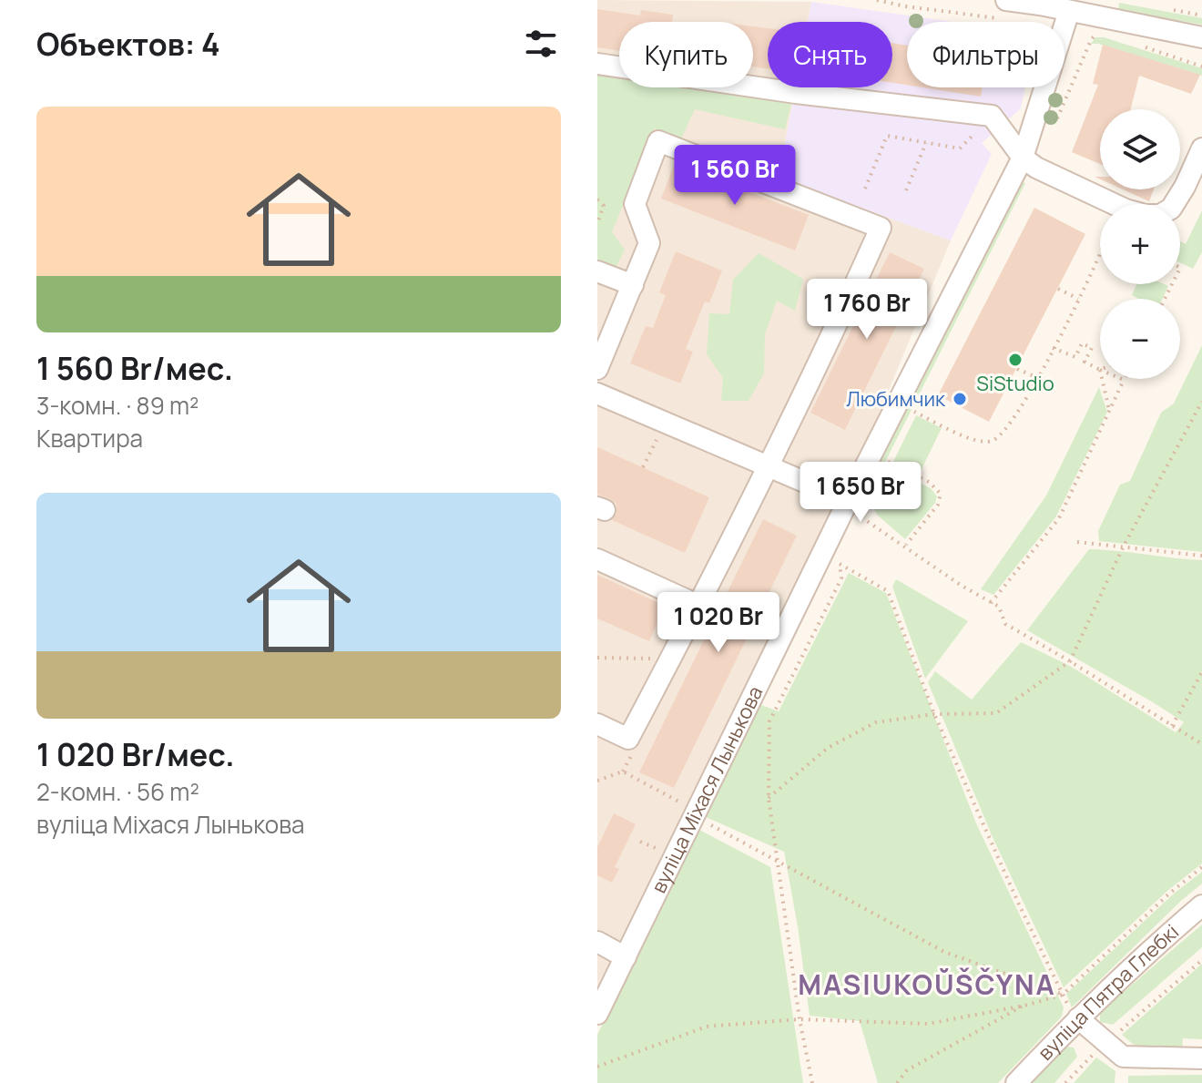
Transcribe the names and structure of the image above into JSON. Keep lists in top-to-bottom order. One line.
{"streets":{"street":["вуліца Міхася Лынькова","вуліца Пятра Глебкі"]},"districts":["MASIUKOŬŠČYNA"],"places":["SiStudio","Любимчик"],"page":{"heading":"Объектов: 4","chip":["Купить","Снять","Фильтры"],"list":[{"name":"1 560 Br/мес.","note":"3-комн. · 89 m² · Квартира"},{"name":"1 020 Br/мес.","note":"2-комн. · 56 m² · вуліца Міхася Лынькова"}],"map_buttons":["+","−"],"price":["1 560 Br","1 760 Br","1 650 Br","1 020 Br"]}}
